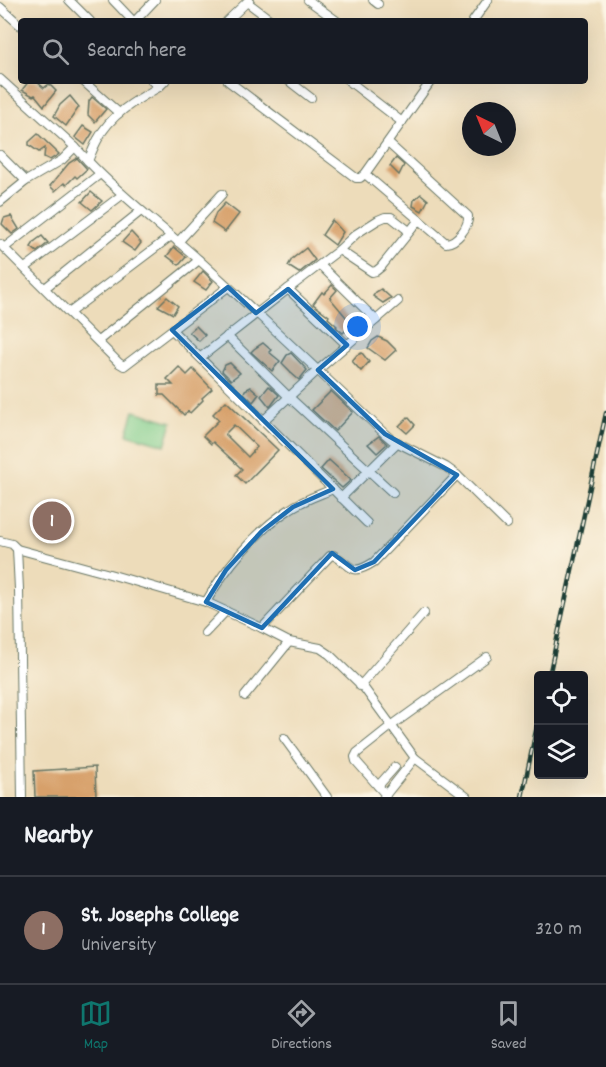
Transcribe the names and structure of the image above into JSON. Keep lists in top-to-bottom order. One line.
{"north":"top left","page":{"search":"Search here","pins":"1","heading":"Nearby","list":[{"mark":"1","name":"St. Josephs College","note":"University","value":"320 m"}],"nav":["Map","Directions","Saved"]}}
